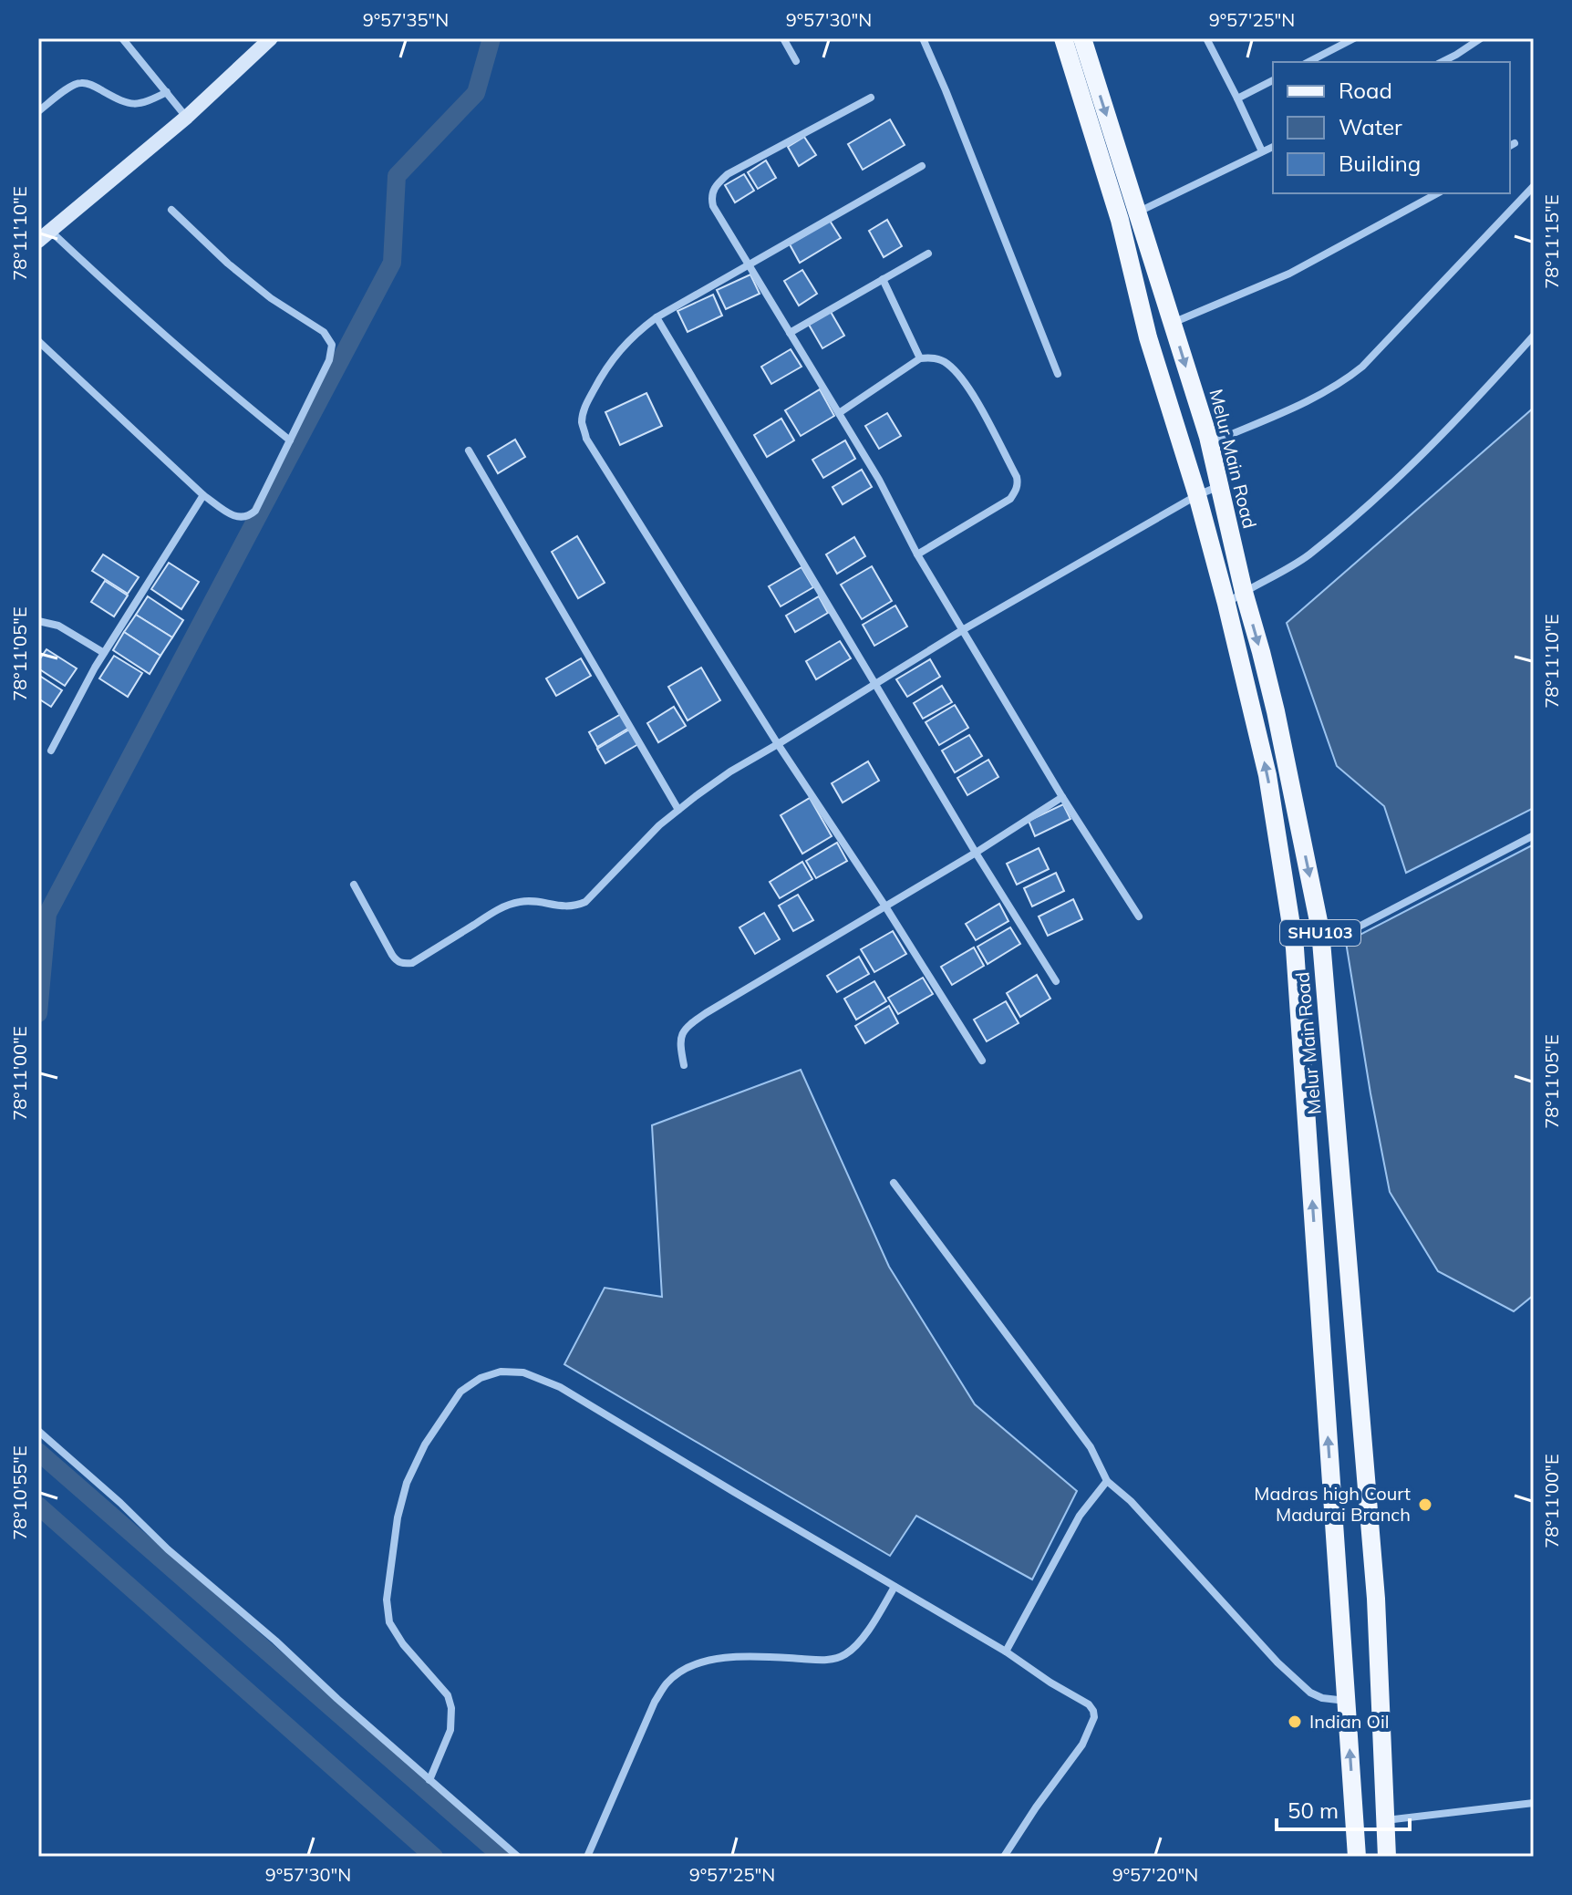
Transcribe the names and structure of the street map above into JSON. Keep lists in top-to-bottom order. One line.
{"streets":{"main road":["Melur Main Road","SHU103"]},"places":["Madras high Court Madurai Branch","Indian Oil"],"legend":["Road","Water","Building"],"scale_bar":"50 m","coordinates":["9°57'35\"N","9°57'30\"N","9°57'25\"N","78°11'10\"E","78°11'15\"E","78°11'05\"E","78°11'00\"E","78°10'55\"E","9°57'20\"N"]}
